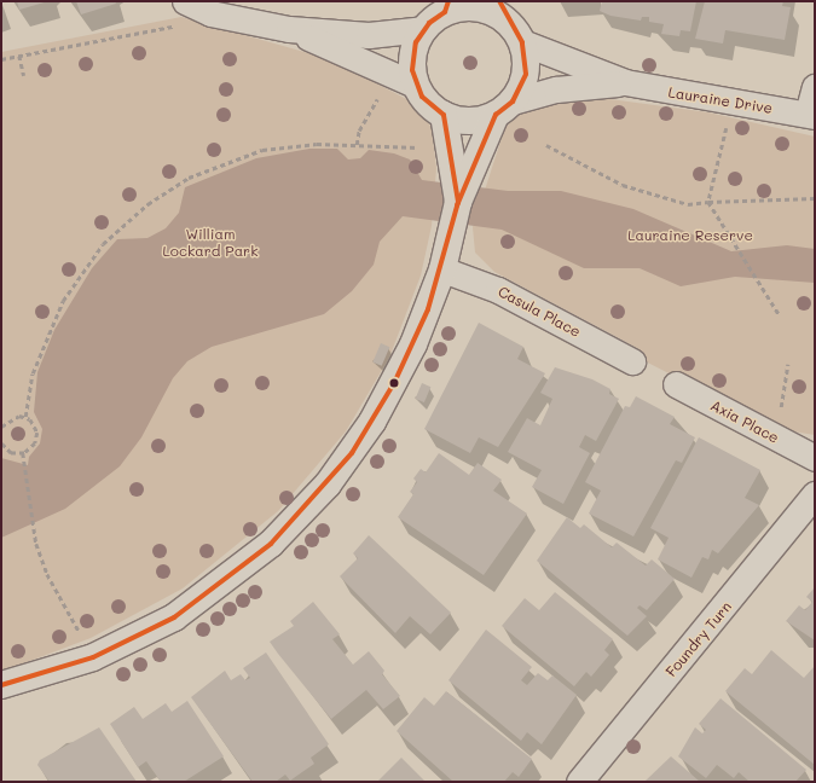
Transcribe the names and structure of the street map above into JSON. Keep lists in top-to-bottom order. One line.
{"streets":{"street":["Lauraine Drive","Casula Place","Axia Place","Foundry Turn"]},"parks":["William Lockard Park","Lauraine Reserve"]}
